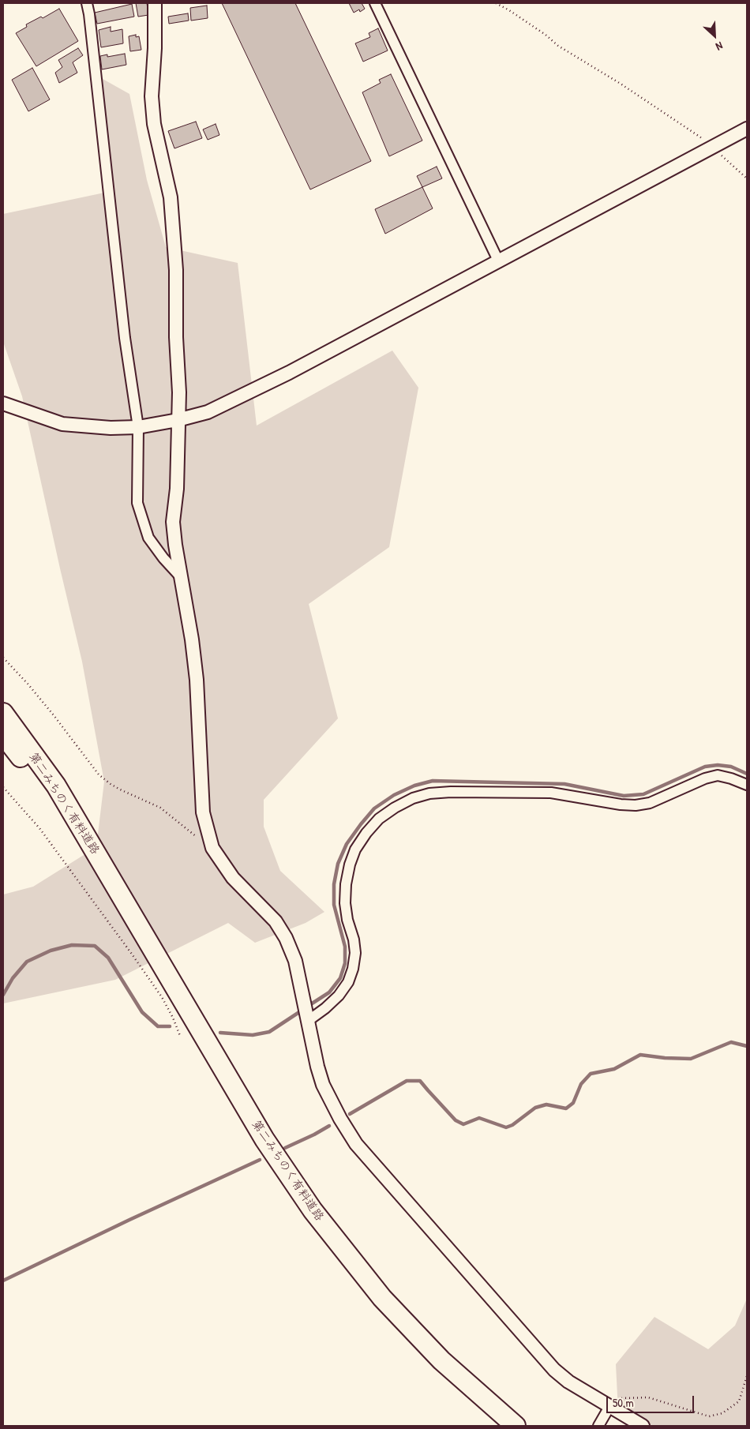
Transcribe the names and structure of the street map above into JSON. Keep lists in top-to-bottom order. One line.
{"streets":{"highway":["第二みちのく有料道路"]},"scale_bar":"50 m","north":"bottom right"}
